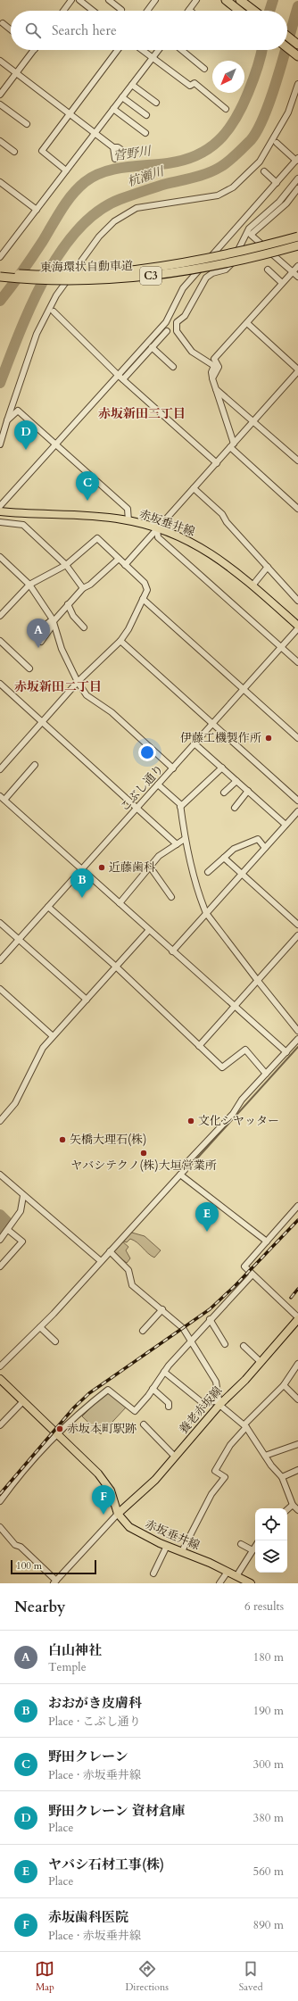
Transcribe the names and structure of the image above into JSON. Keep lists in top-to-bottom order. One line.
{"streets":{"highway":["東海環状自動車道","C3"],"main road":["赤坂垂井線","養老赤坂線"],"street":["こぶし通り"]},"crossings":[["赤坂垂井線","養老赤坂線"]],"districts":["赤坂新田三丁目","赤坂新田二丁目"],"water":["菅野川","杭瀬川"],"places":["伊藤工機製作所","近藤歯科","文化シヤッター","矢橋大理石(株)","ヤバシテクノ(株)大垣営業所","赤坂本町駅跡"],"scale_bar":"100 m","north":"bottom left","page":{"search":"Search here","pins":["D","C","A","B","E","F"],"scale":"100 m","heading":["Nearby","6 results"],"list":[{"mark":"A","name":"白山神社","note":"Temple","value":"180 m"},{"mark":"B","name":"おおがき皮膚科","note":"Place · こぶし通り","value":"190 m"},{"mark":"C","name":"野田クレーン","note":"Place · 赤坂垂井線","value":"300 m"},{"mark":"D","name":"野田クレーン 資材倉庫","note":"Place","value":"380 m"},{"mark":"E","name":"ヤバシ石材工事(株)","note":"Place","value":"560 m"},{"mark":"F","name":"赤坂歯科医院","note":"Place · 赤坂垂井線","value":"890 m"}],"nav":["Map","Directions","Saved"]}}
